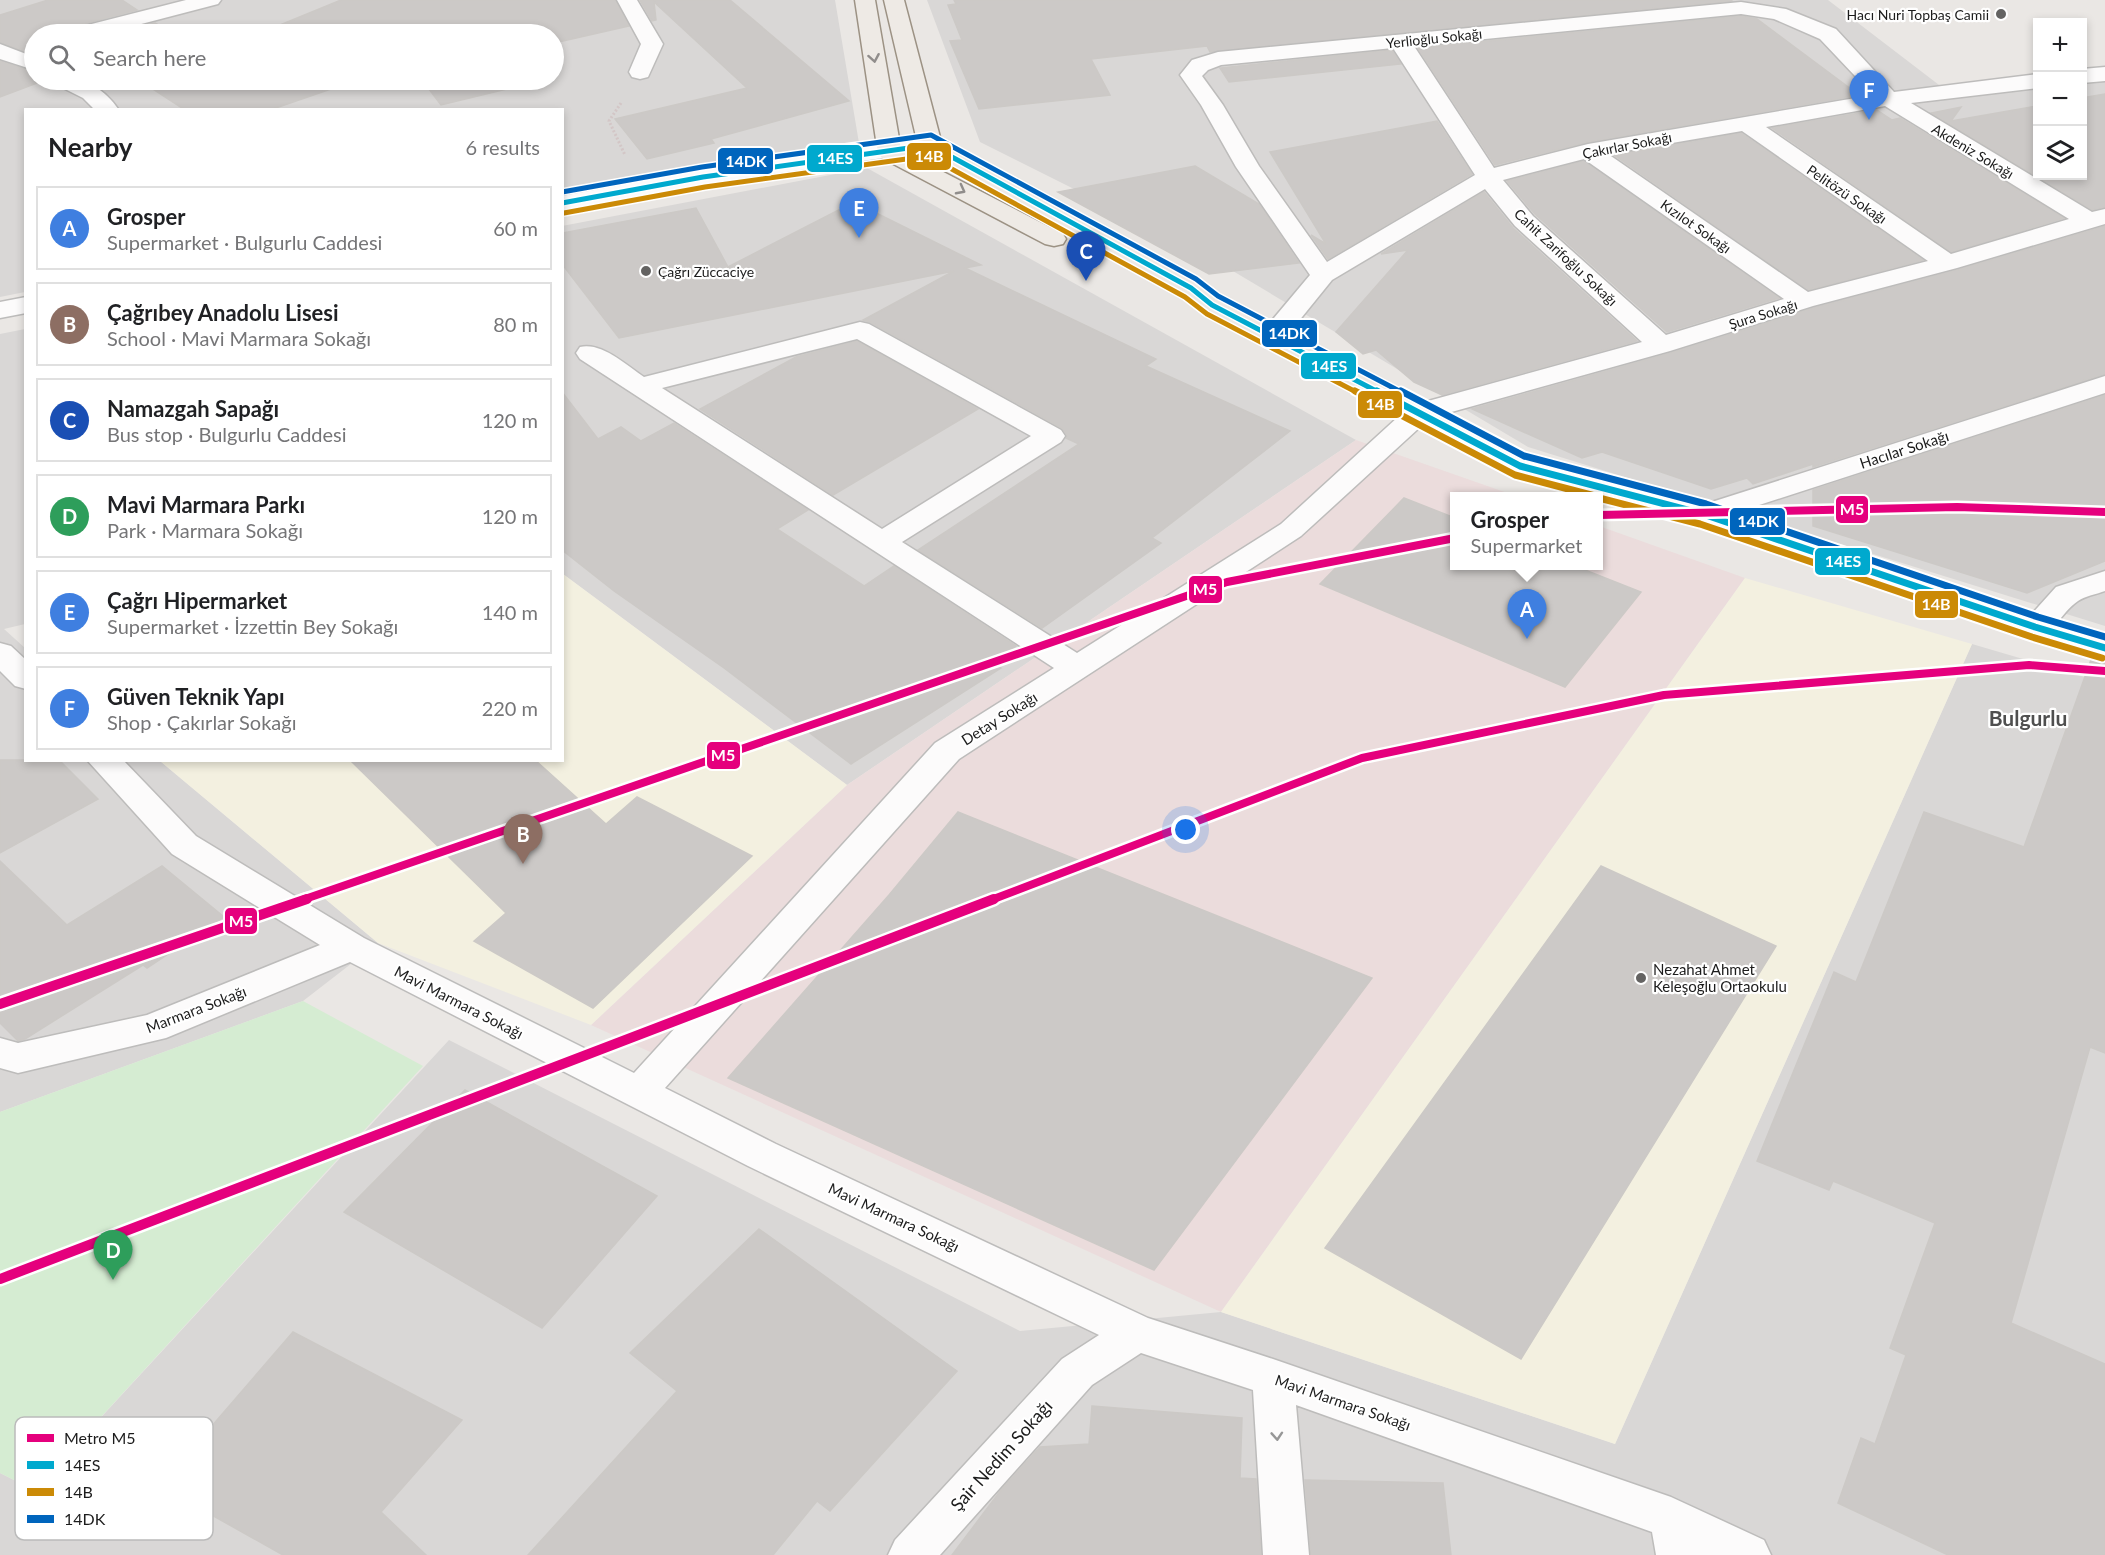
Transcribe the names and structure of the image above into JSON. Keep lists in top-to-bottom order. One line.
{"streets":{"street":["Yerlioğlu Sokağı","Çakırlar Sokağı","Akdeniz Sokağı","Pelitözü Sokağı","Kızılot Sokağı","Cahit Zarifoğlu Sokağı","Şura Sokağı","Hacılar Sokağı","Detay Sokağı","Mavi Marmara Sokağı","Marmara Sokağı","Şair Nedim Sokağı"]},"crossings":[["Yerlioğlu Sokağı","Çakırlar Sokağı"],["Yerlioğlu Sokağı","Akdeniz Sokağı"],["Yerlioğlu Sokağı","Cahit Zarifoğlu Sokağı"],["Çakırlar Sokağı","Akdeniz Sokağı"],["Çakırlar Sokağı","Pelitözü Sokağı"],["Çakırlar Sokağı","Kızılot Sokağı"],["Çakırlar Sokağı","Cahit Zarifoğlu Sokağı"],["Akdeniz Sokağı","Şura Sokağı"],["Pelitözü Sokağı","Şura Sokağı"],["Kızılot Sokağı","Şura Sokağı"],["Cahit Zarifoğlu Sokağı","Şura Sokağı"],["Şura Sokağı","Detay Sokağı"],["Detay Sokağı","Mavi Marmara Sokağı"],["Mavi Marmara Sokağı","Marmara Sokağı"],["Mavi Marmara Sokağı","Şair Nedim Sokağı"]],"districts":["Bulgurlu"],"places":["Hacı Nuri Topbaş Camii","Çağrı Züccaciye","Nezahat Ahmet Keleşoğlu Ortaokulu"],"lines":["transit line 14DK","transit line 14ES","transit line 14B","metro line M5"],"legend":["Metro M5","14ES","14B","14DK"],"page":{"map_buttons":["+","−"],"search":"Search here","pins":["F","E","C","A","B","D"],"heading":["Nearby","6 results"],"list":[{"mark":"A","name":"Grosper","note":"Supermarket · Bulgurlu Caddesi","value":"60 m"},{"mark":"B","name":"Çağrıbey Anadolu Lisesi","note":"School · Mavi Marmara Sokağı","value":"80 m"},{"mark":"C","name":"Namazgah Sapağı","note":"Bus stop · Bulgurlu Caddesi","value":"120 m"},{"mark":"D","name":"Mavi Marmara Parkı","note":"Park · Marmara Sokağı","value":"120 m"},{"mark":"E","name":"Çağrı Hipermarket","note":"Supermarket · İzzettin Bey Sokağı","value":"140 m"},{"mark":"F","name":"Güven Teknik Yapı","note":"Shop · Çakırlar Sokağı","value":"220 m"}],"popup":["Grosper","Supermarket"]}}
